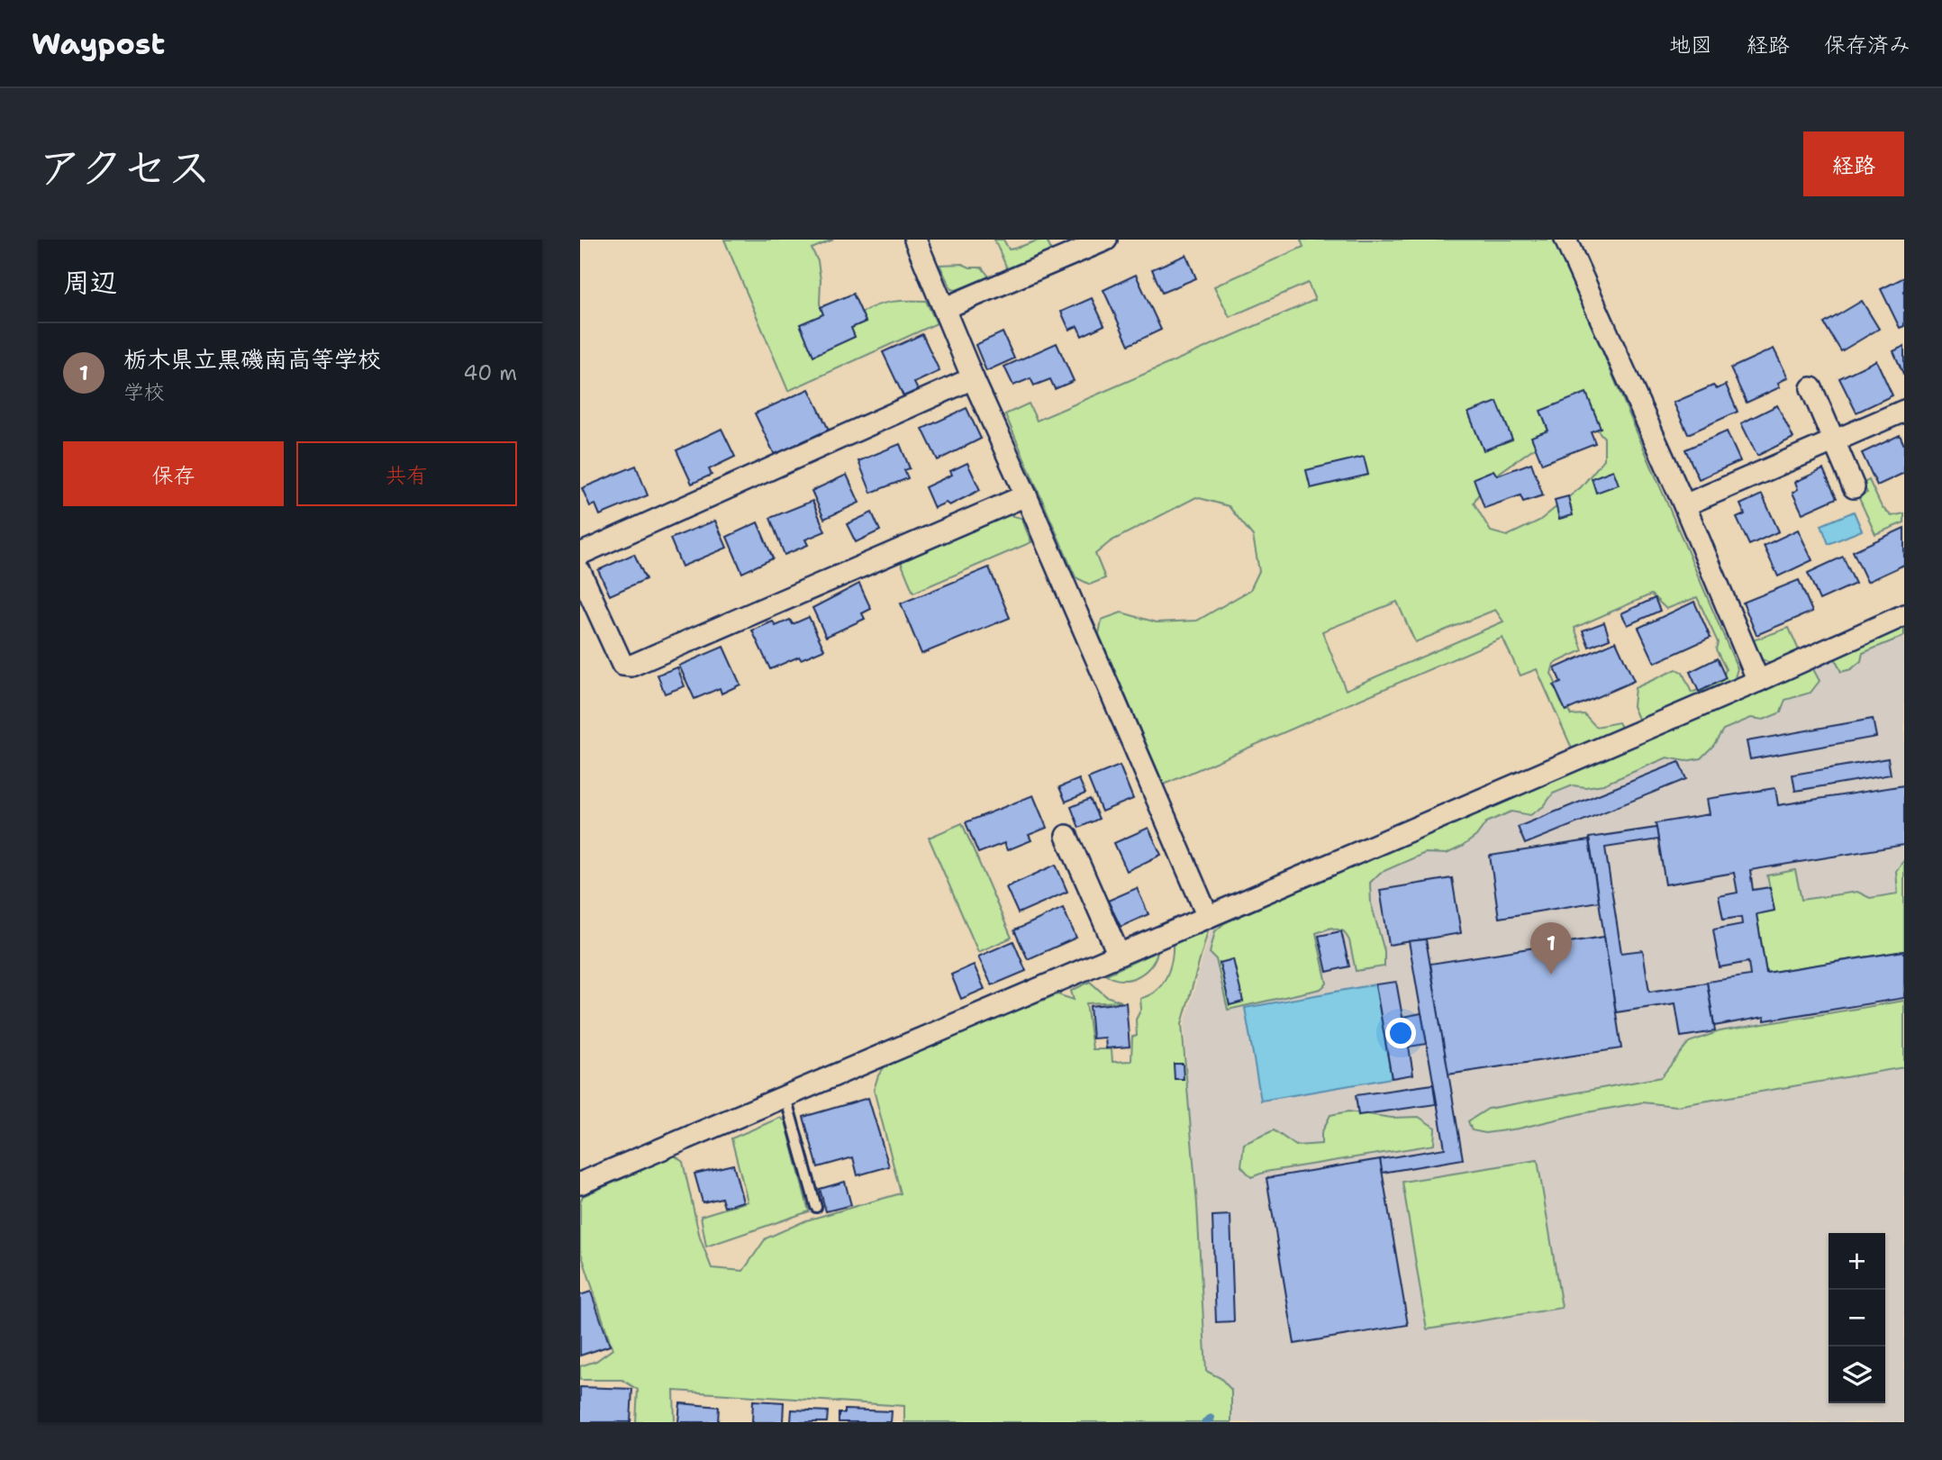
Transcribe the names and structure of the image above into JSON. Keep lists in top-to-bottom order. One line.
{"page":{"header":"Waypost","nav":["地図","経路","保存済み"],"title":"アクセス","buttons":["経路",["保存","共有"]],"heading":"周辺","list":[{"mark":"1","name":"栃木県立黒磯南高等学校","note":"学校","value":"40 m"}],"pins":"1","map_buttons":["+","−"]}}
